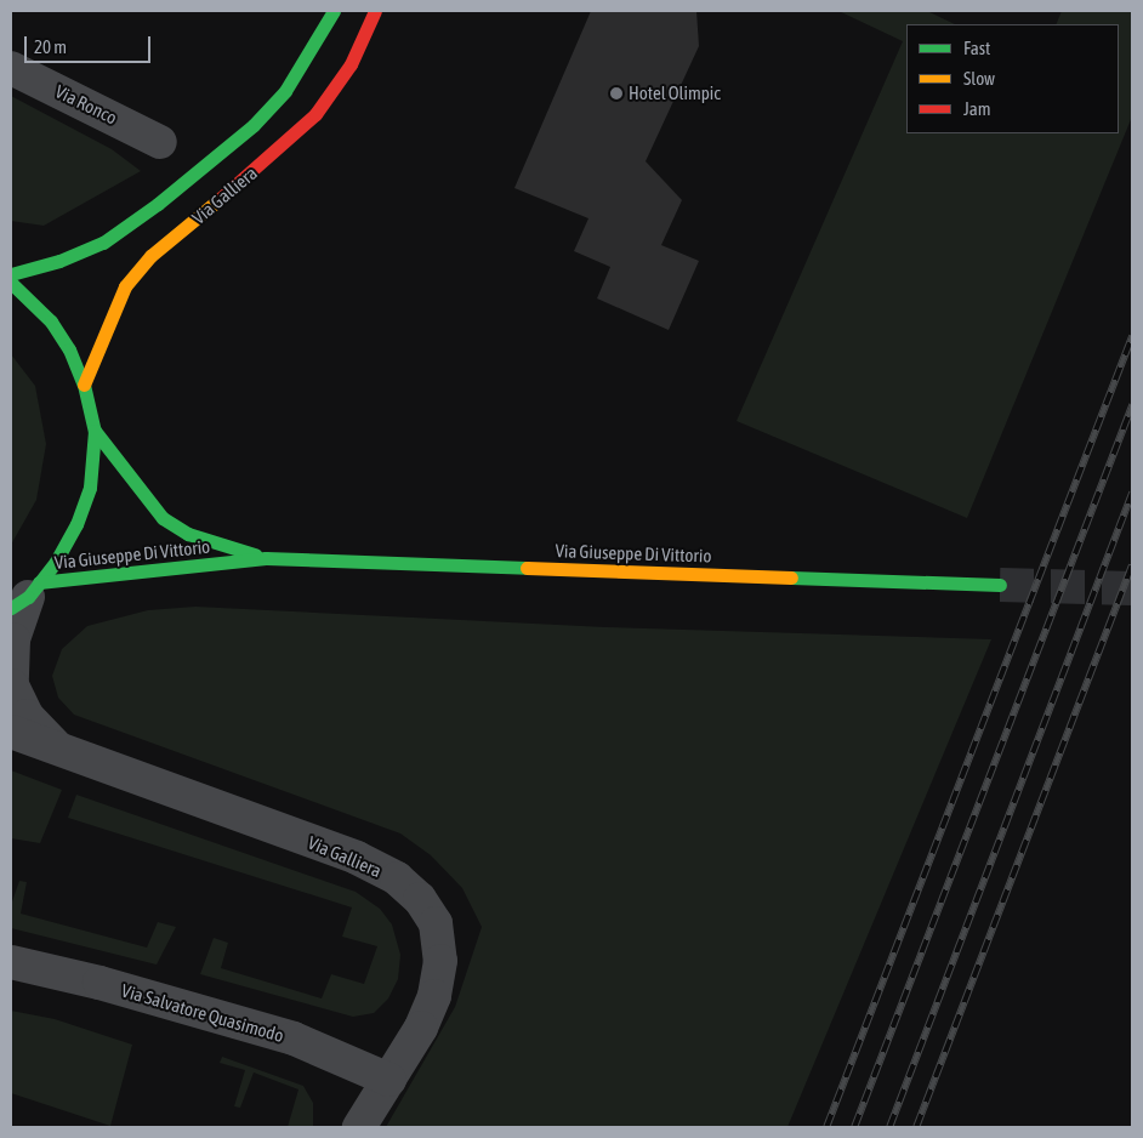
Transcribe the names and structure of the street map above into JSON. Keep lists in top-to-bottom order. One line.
{"streets":{"main road":["Via Galliera","Via Giuseppe Di Vittorio"],"street":["Via Ronco","Via Salvatore Quasimodo"]},"crossings":[["Via Galliera","Via Giuseppe Di Vittorio"],["Via Galliera","Via Salvatore Quasimodo"]],"places":["Hotel Olimpic"],"legend":["Fast","Slow","Jam"],"scale_bar":"20 m"}
